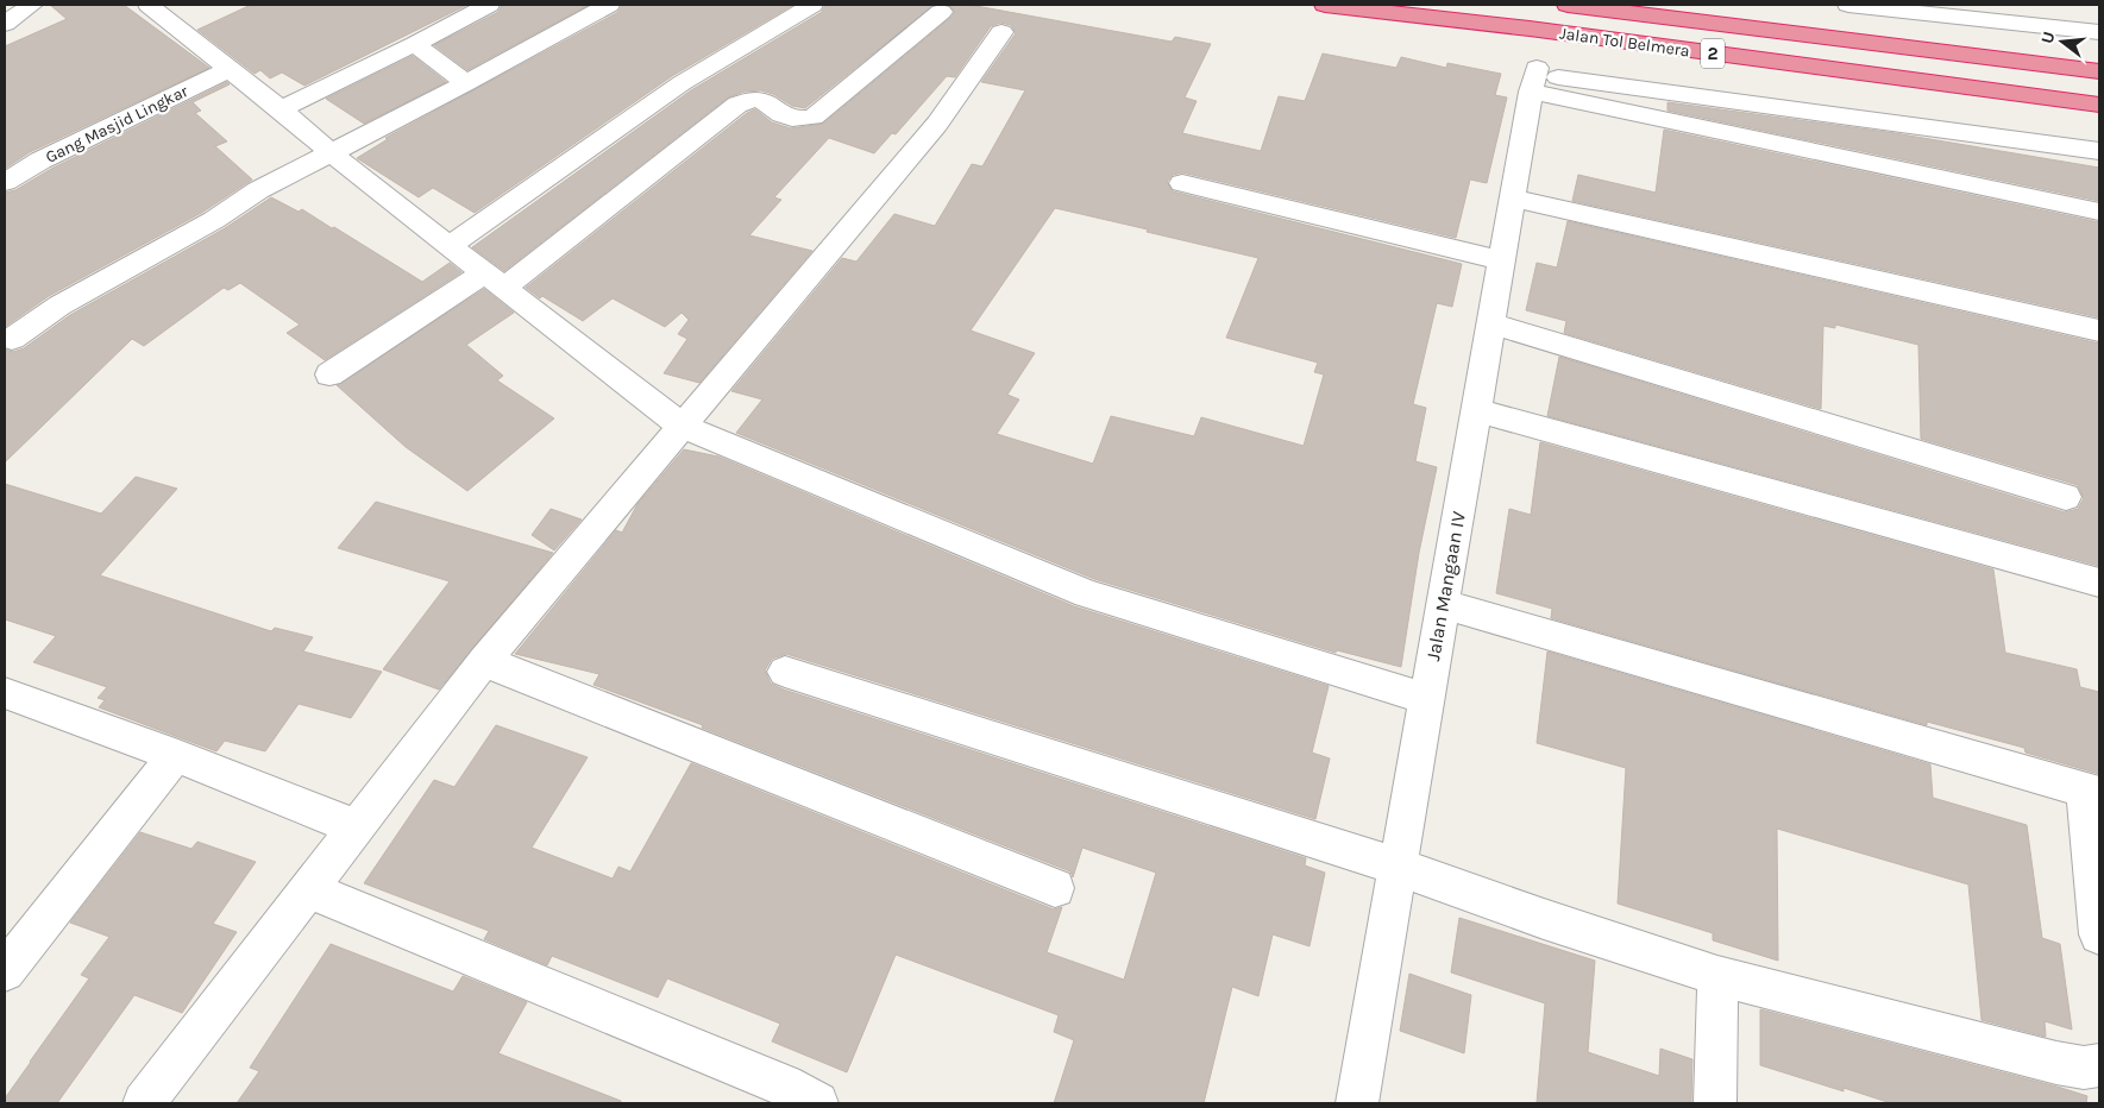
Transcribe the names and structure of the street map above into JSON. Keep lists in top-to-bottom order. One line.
{"streets":{"highway":["Jalan Tol Belmera","2"],"street":["Gang Masjid Lingkar","Jalan Mangaan IV"]},"north":"left"}
